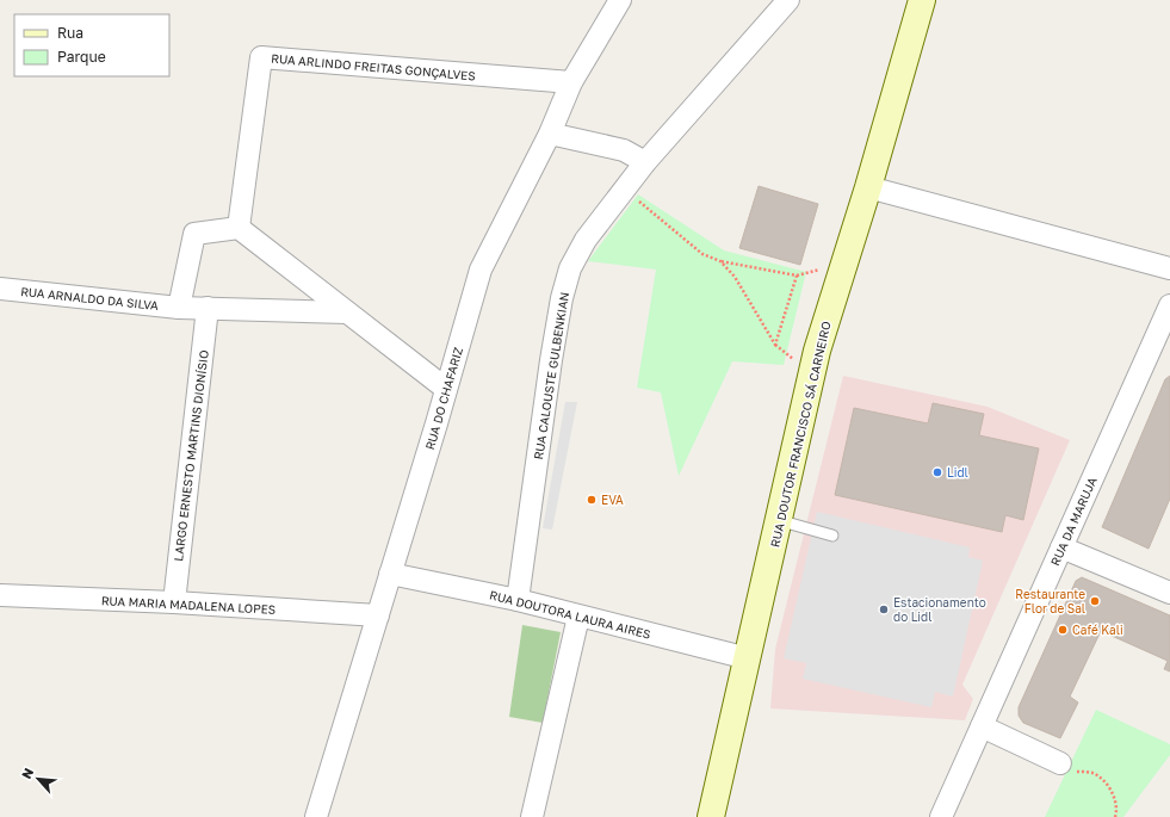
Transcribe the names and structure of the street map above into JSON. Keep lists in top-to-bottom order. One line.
{"streets":{"street":["RUA ARLINDO FREITAS GONÇALVES","RUA ARNALDO DA SILVA","RUA CALOUSTE GULBENKIAN","RUA DO CHAFARIZ","RUA DOUTOR FRANCISCO SÁ CARNEIRO","LARGO ERNESTO MARTINS DIONÍSIO","RUA DA MARUJA","RUA MARIA MADALENA LOPES","RUA DOUTORA LAURA AIRES"]},"crossings":[["RUA ARLINDO FREITAS GONÇALVES","RUA DO CHAFARIZ"],["RUA ARNALDO DA SILVA","LARGO ERNESTO MARTINS DIONÍSIO"],["RUA CALOUSTE GULBENKIAN","RUA DOUTORA LAURA AIRES"],["RUA DO CHAFARIZ","RUA MARIA MADALENA LOPES"],["RUA DO CHAFARIZ","RUA DOUTORA LAURA AIRES"],["RUA DOUTOR FRANCISCO SÁ CARNEIRO","RUA DOUTORA LAURA AIRES"],["LARGO ERNESTO MARTINS DIONÍSIO","RUA MARIA MADALENA LOPES"]],"places":["Lidl","EVA","Restaurante Flor de Sal","Estacionamento do Lidl","Café Kali"],"legend":["Rua","Parque"],"north":"top left"}
